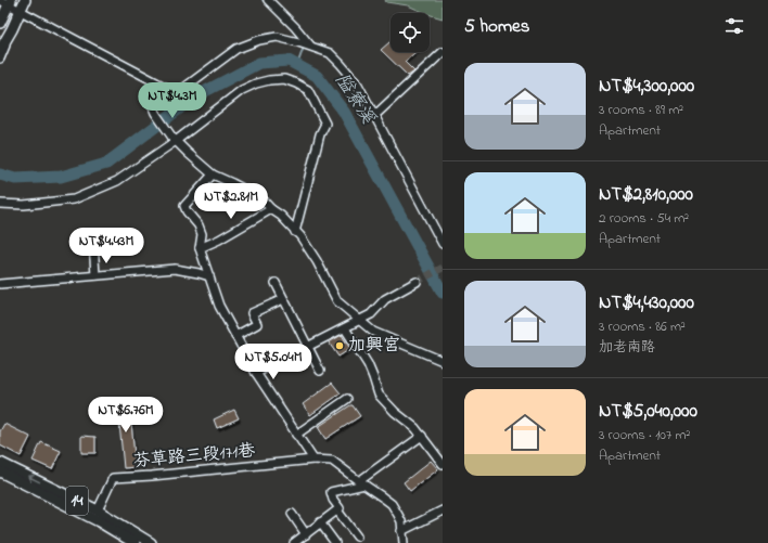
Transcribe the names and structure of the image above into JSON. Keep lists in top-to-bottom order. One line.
{"streets":{"main road":["14"],"street":["芬草路三段171巷"]},"crossings":[["芬草路三段171巷","14"]],"water":["隘寮溪"],"places":["加興宮"],"page":{"heading":"5 homes","list":[{"name":"NT$4,300,000","note":"3 rooms · 89 m² · Apartment"},{"name":"NT$2,810,000","note":"2 rooms · 54 m² · Apartment"},{"name":"NT$4,430,000","note":"3 rooms · 86 m² · 加老南路"},{"name":"NT$5,040,000","note":"3 rooms · 107 m² · Apartment"}],"price":["NT$4.3M","NT$2.81M","NT$4.43M","NT$5.04M","NT$6.76M"]}}
